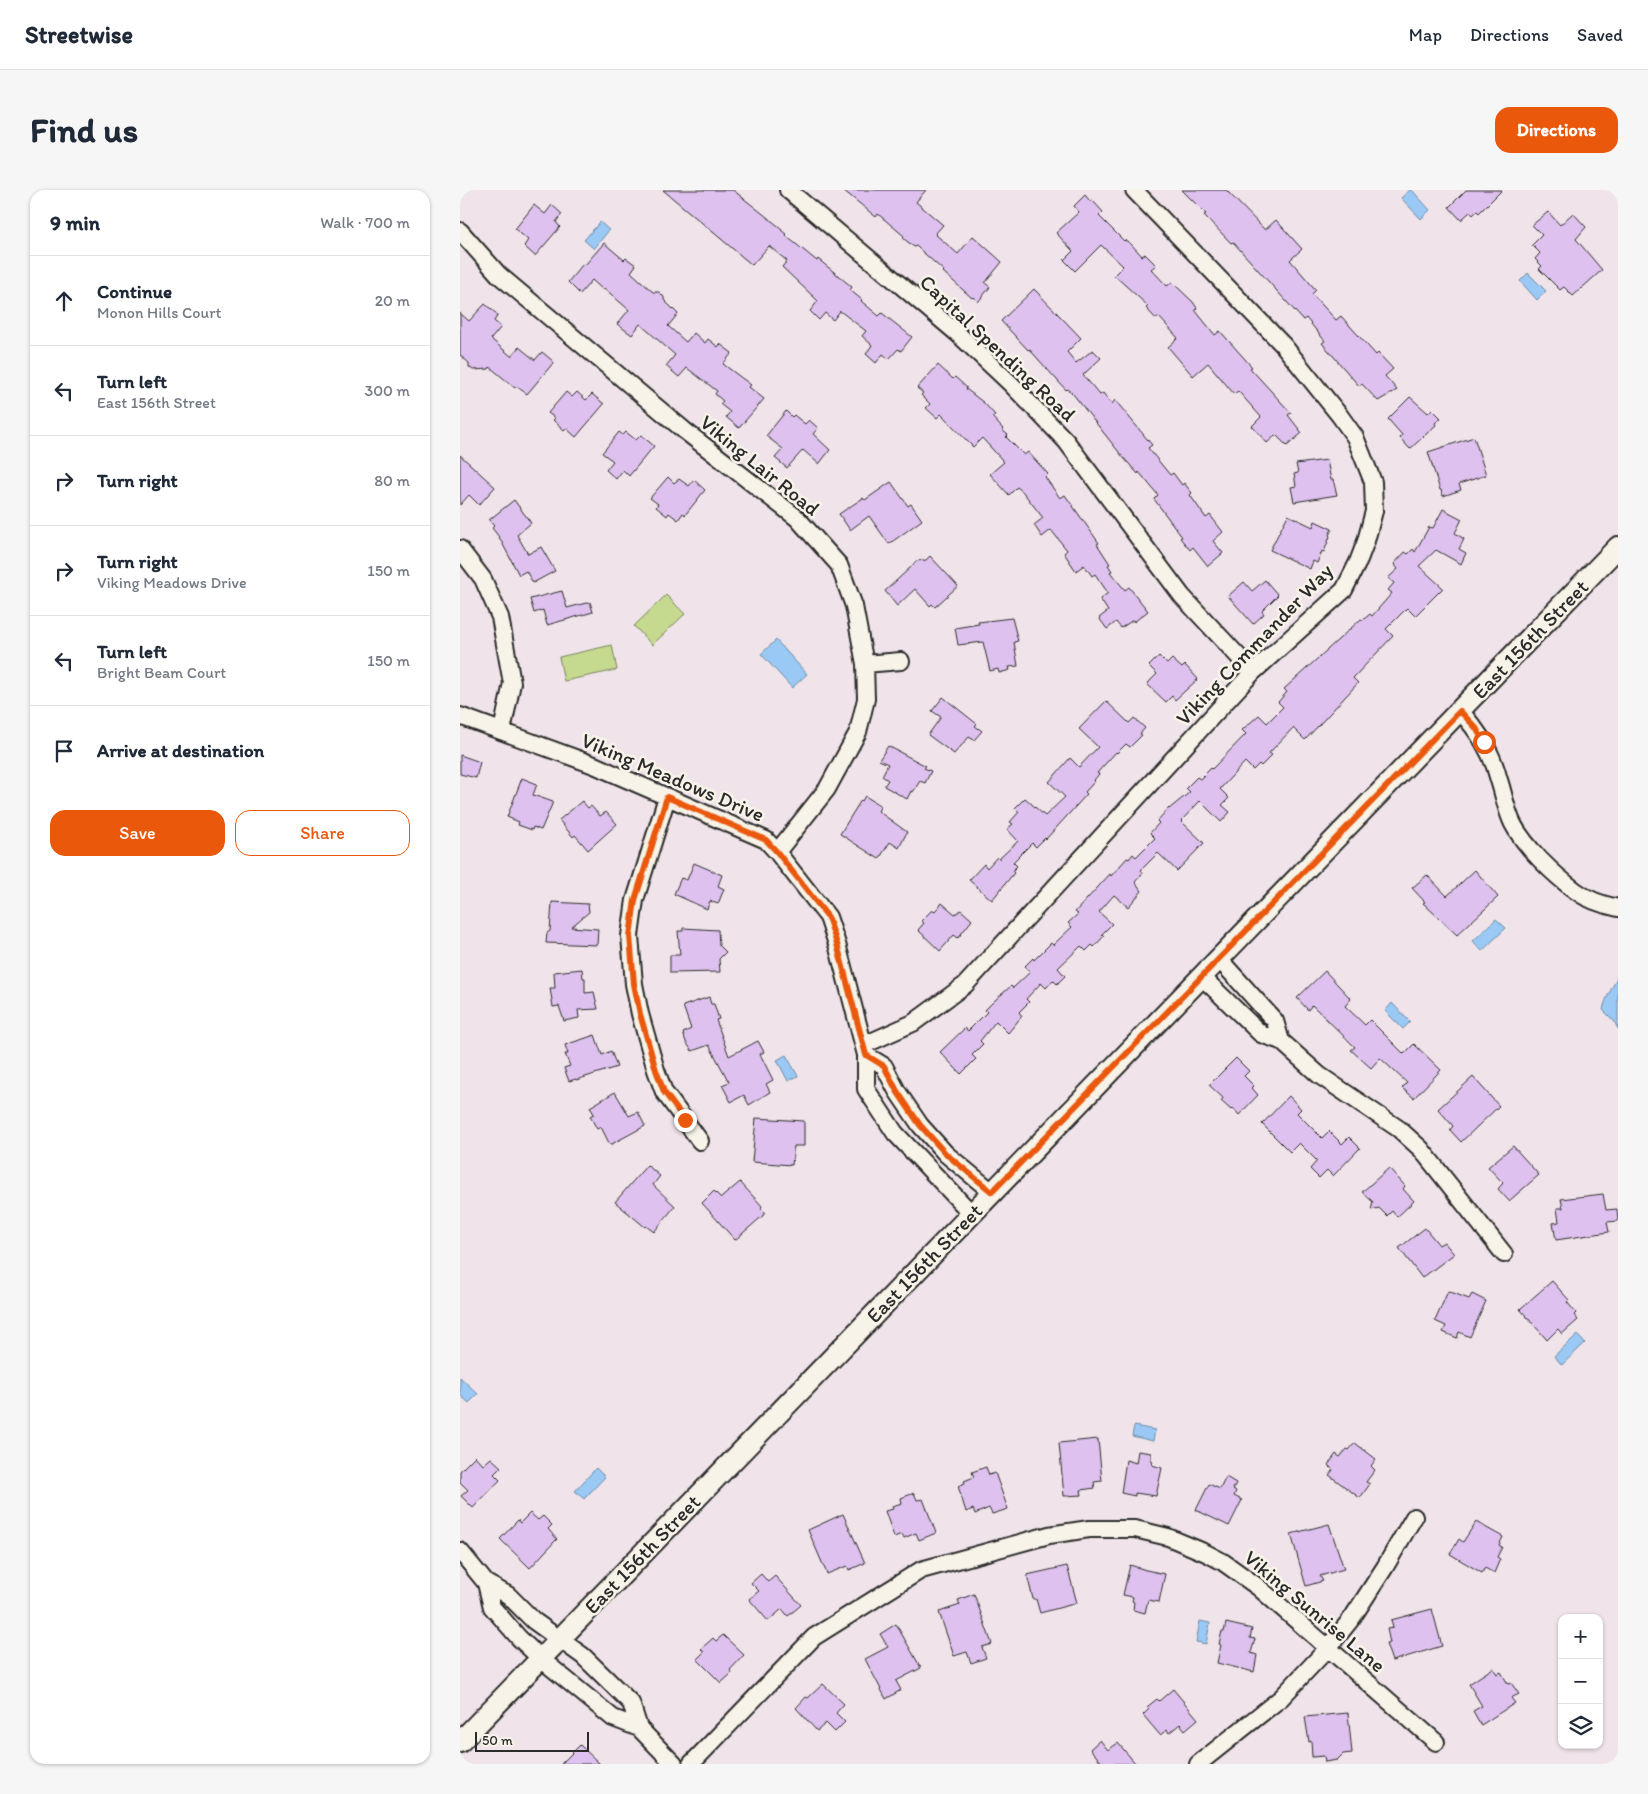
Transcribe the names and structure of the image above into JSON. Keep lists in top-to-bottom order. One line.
{"streets":{"street":["Capital Spending Road","Viking Lair Road","East 156th Street","Viking Commander Way","Viking Meadows Drive","Viking Sunrise Lane"]},"crossings":[["Capital Spending Road","Viking Commander Way"],["Viking Lair Road","Viking Meadows Drive"],["East 156th Street","Viking Meadows Drive"],["Viking Commander Way","Viking Meadows Drive"]],"scale_bar":"50 m","page":{"header":"Streetwise","nav":["Map","Directions","Saved"],"buttons":["Directions",["Save","Share"]],"title":"Find us","heading":["9 min","Walk · 700 m"],"list":[["Continue","Monon Hills Court","20 m"],["Turn left","East 156th Street","300 m"],["Turn right","80 m"],["Turn right","Viking Meadows Drive","150 m"],["Turn left","Bright Beam Court","150 m"],"Arrive at destination"],"map_buttons":["+","−"],"scale":"50 m"}}
